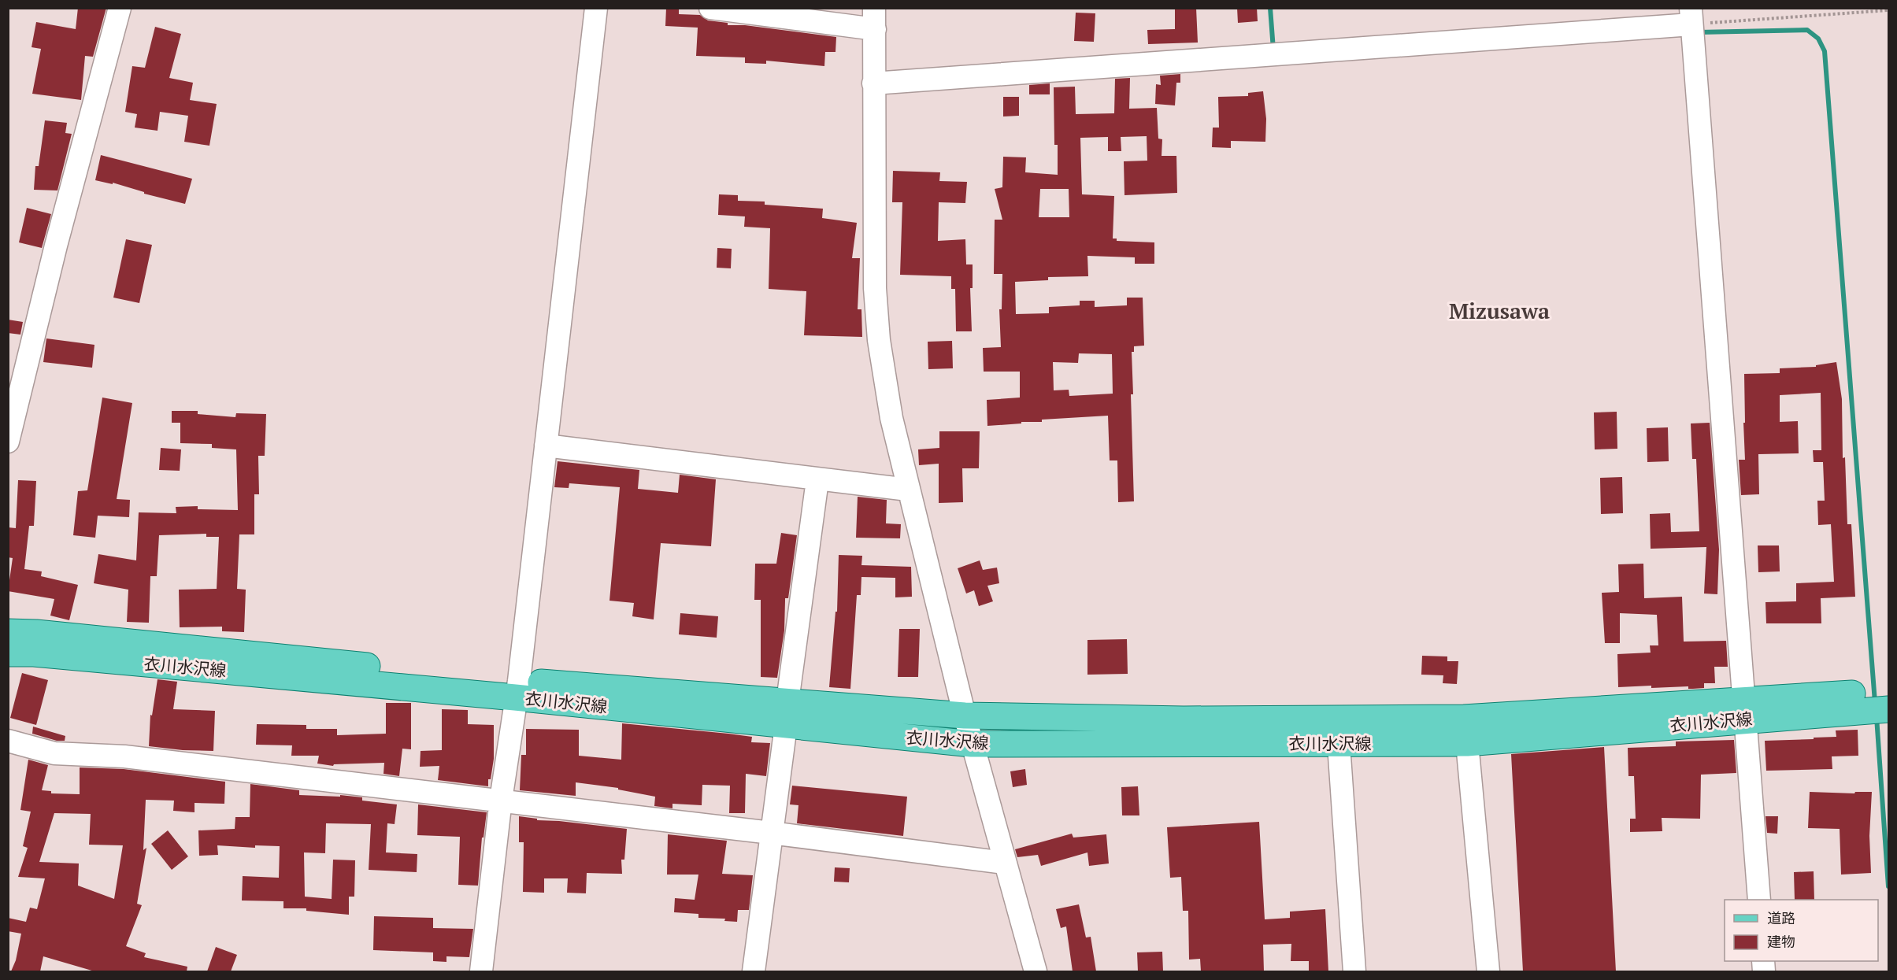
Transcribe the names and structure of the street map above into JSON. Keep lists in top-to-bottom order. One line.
{"streets":{"main road":["衣川水沢線"]},"districts":["Mizusawa"],"legend":["道路","建物"]}
